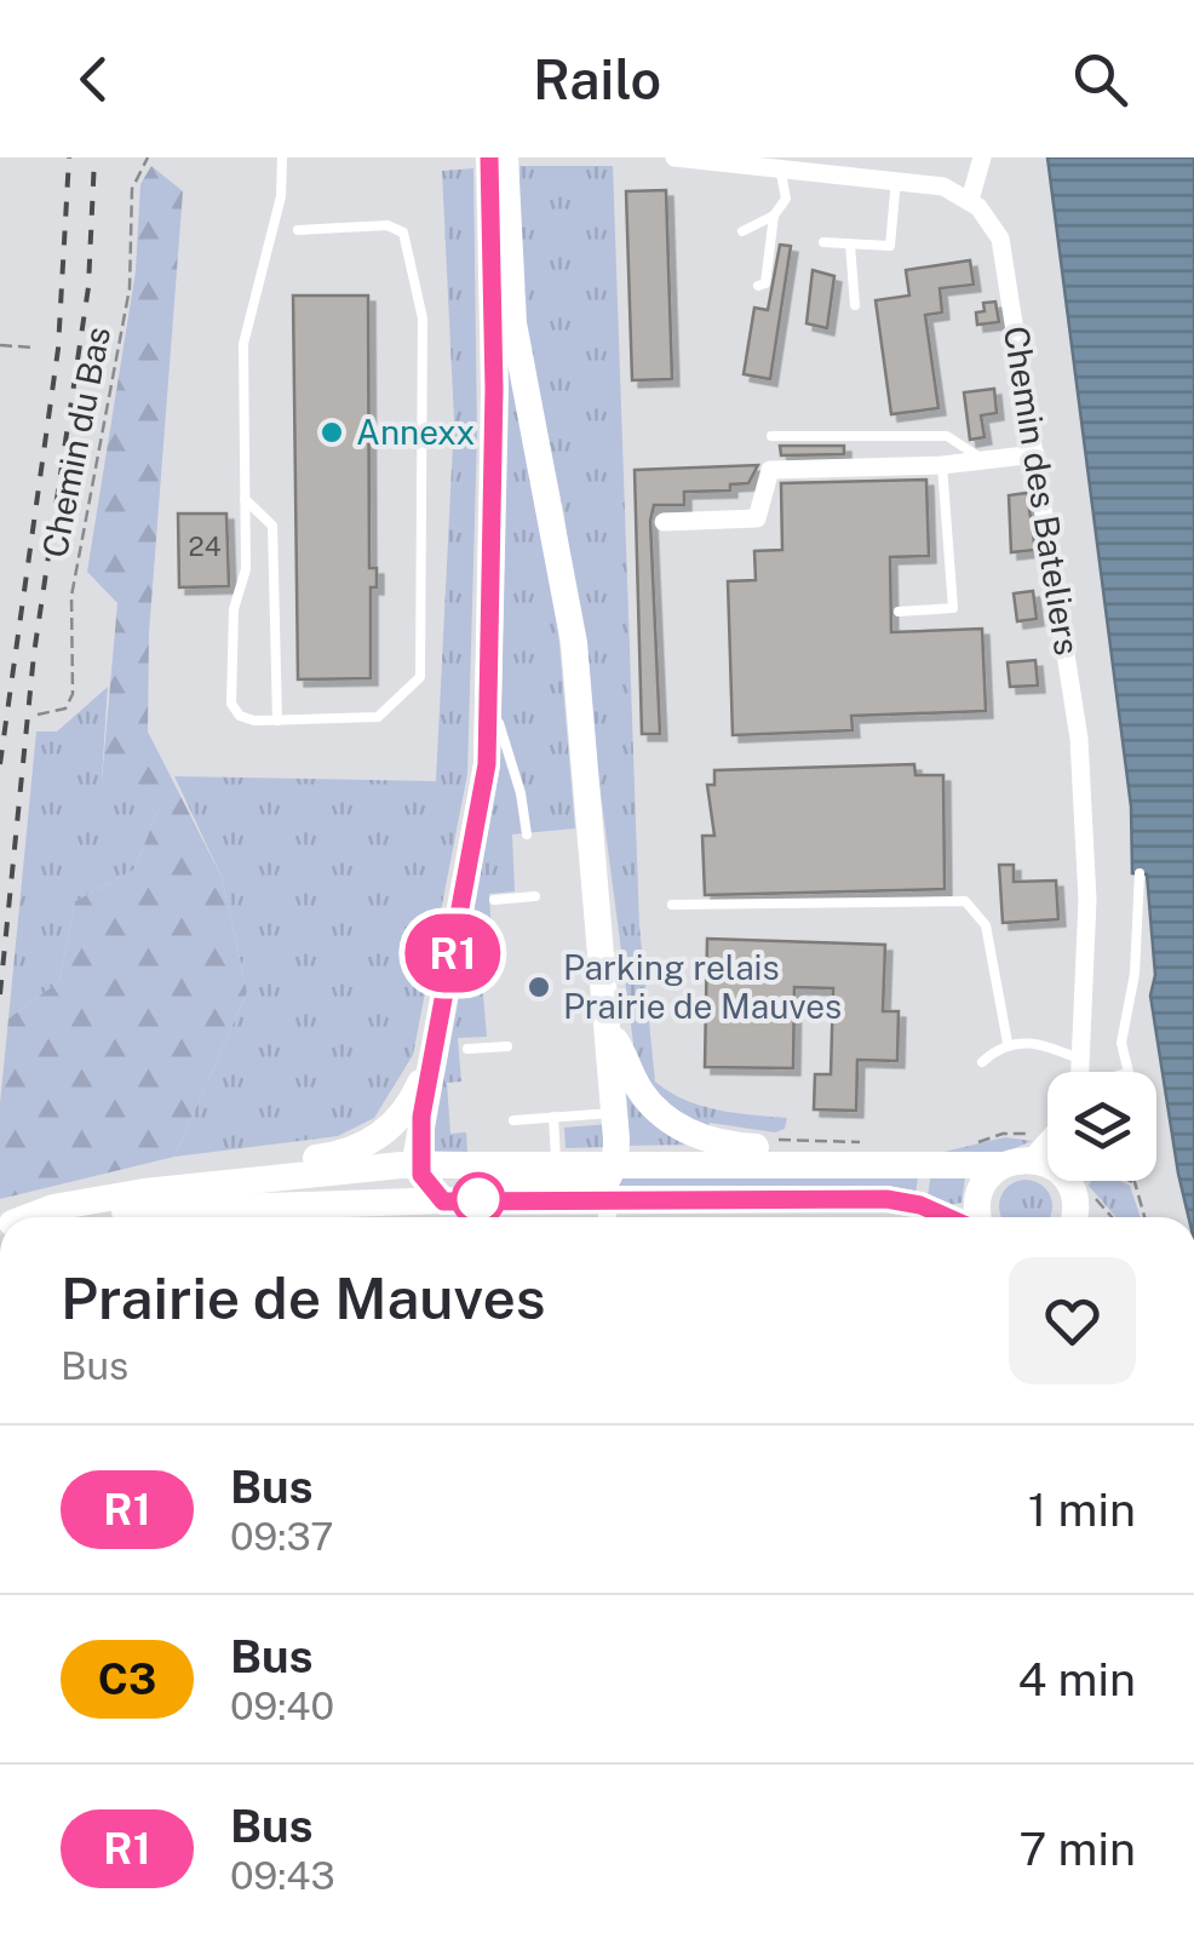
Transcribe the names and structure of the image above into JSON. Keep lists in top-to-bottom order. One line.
{"streets":{"street":["Chemin des Bateliers"],"path":["Chemin du Bas"]},"places":["Annexx","Parking relais Prairie de Mauves"],"lines":["bus line R1"],"house_numbers":["24"],"page":{"header":"Railo","on_map":"R1","heading":["Prairie de Mauves","Bus"],"list":[{"mark":"R1","name":"Bus","note":"09:37","value":"1 min"},{"mark":"C3","name":"Bus","note":"09:40","value":"4 min"},{"mark":"R1","name":"Bus","note":"09:43","value":"7 min"}]}}
